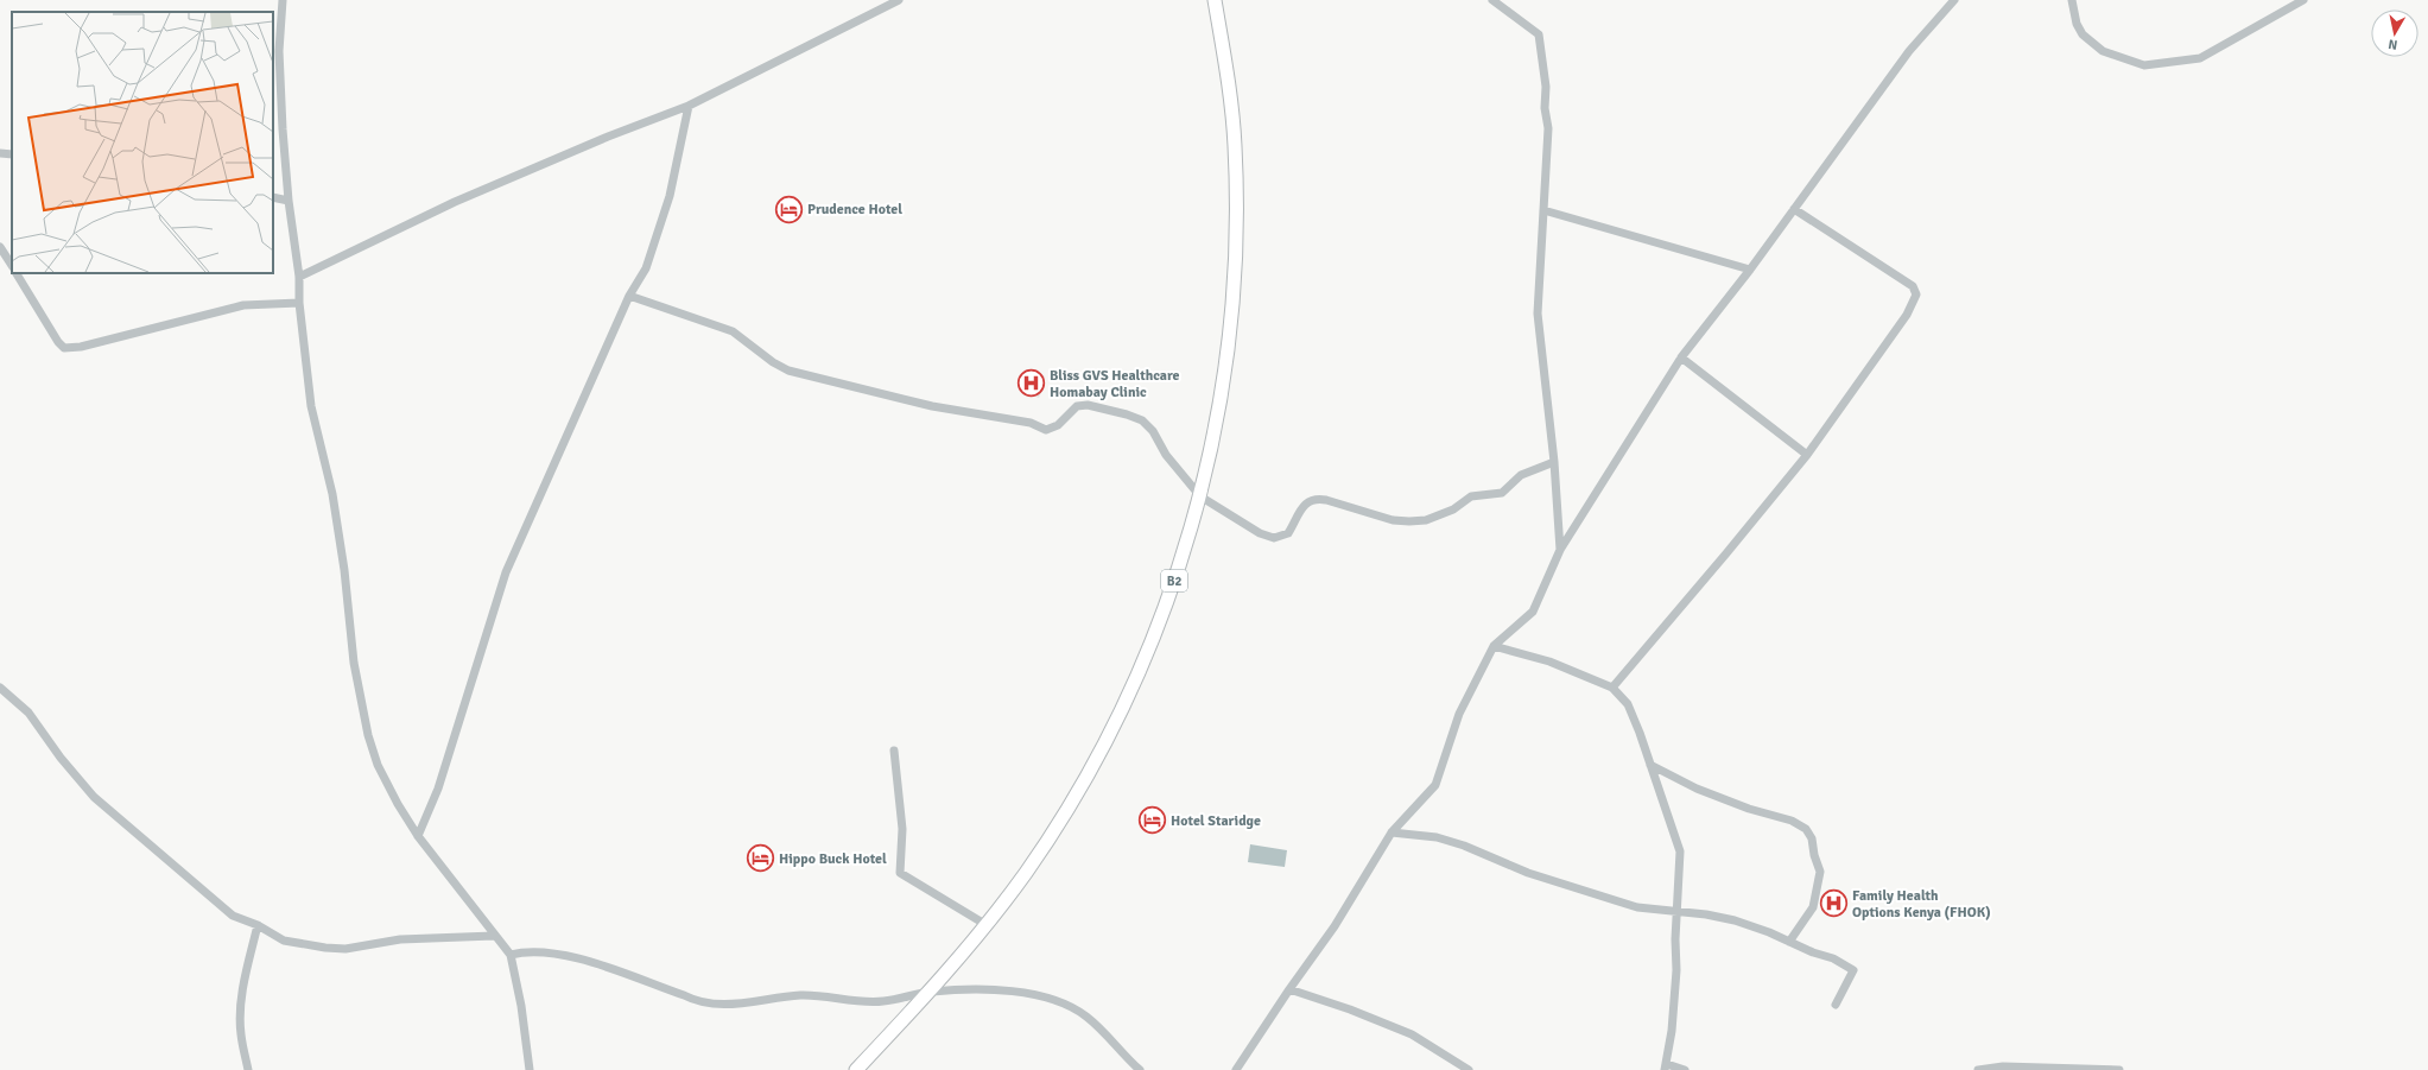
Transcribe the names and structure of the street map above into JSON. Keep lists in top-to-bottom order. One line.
{"streets":{"highway":["B2"]},"places":{"hotel":["Prudence Hotel","Hotel Staridge","Hippo Buck Hotel"],"hospital":["Bliss GVS Healthcare Homabay Clinic","Family Health Options Kenya (FHOK)"]},"north":"bottom"}
